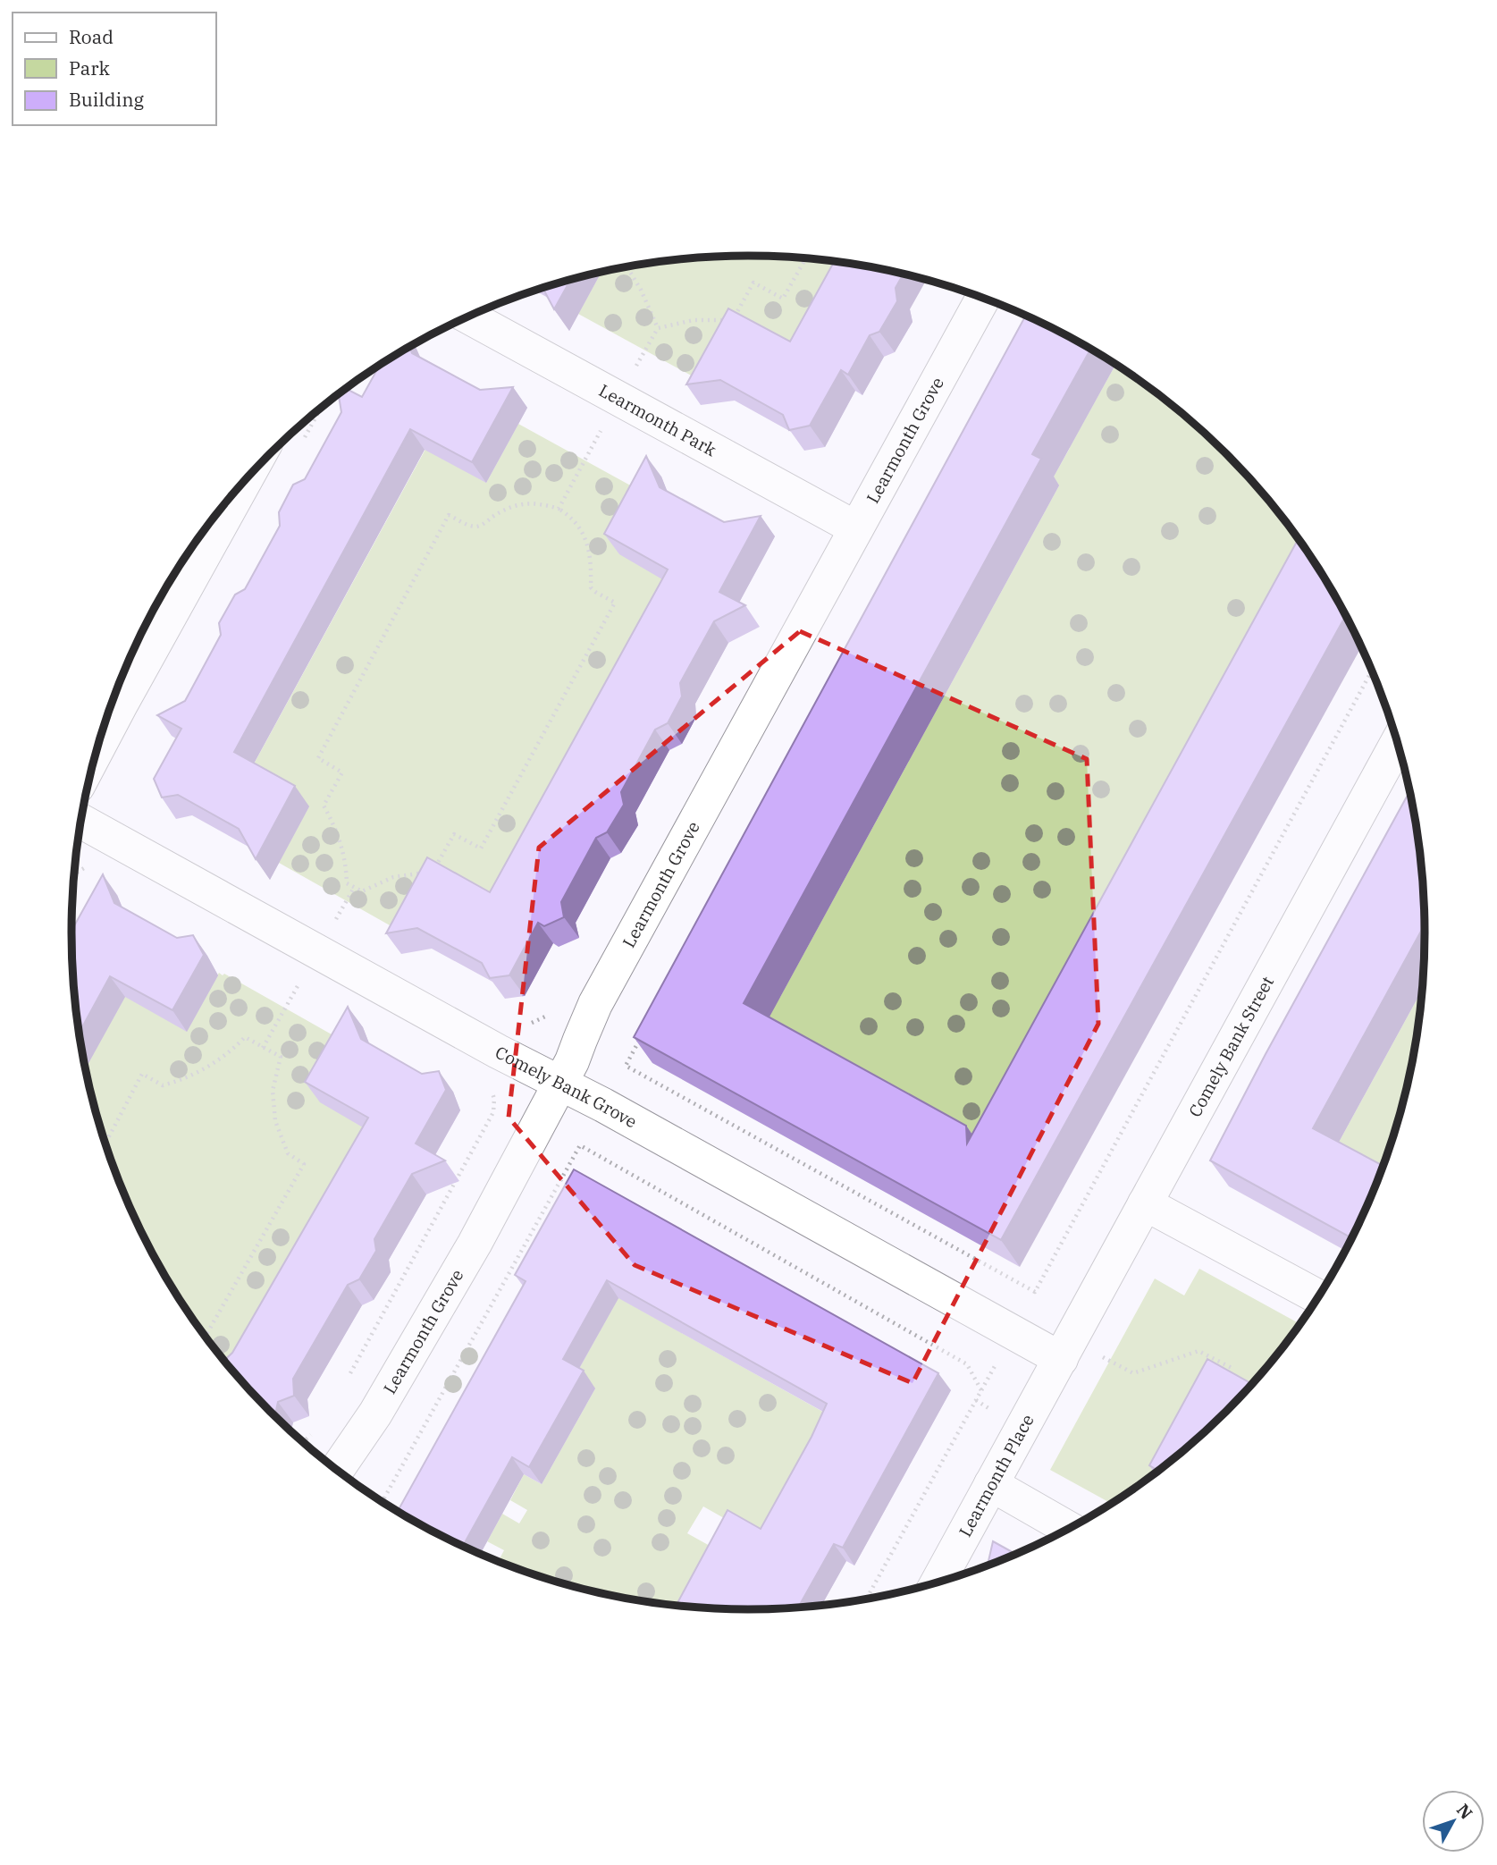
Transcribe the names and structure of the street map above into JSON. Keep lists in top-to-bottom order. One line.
{"streets":{"street":["Learmonth Park","Learmonth Grove","Comely Bank Street","Comely Bank Grove","Learmonth Place"]},"crossings":[["Learmonth Park","Learmonth Grove"],["Learmonth Grove","Comely Bank Grove"],["Comely Bank Street","Comely Bank Grove"],["Comely Bank Street","Learmonth Place"],["Comely Bank Grove","Learmonth Place"]],"legend":["Road","Park","Building"],"north":"top right"}
